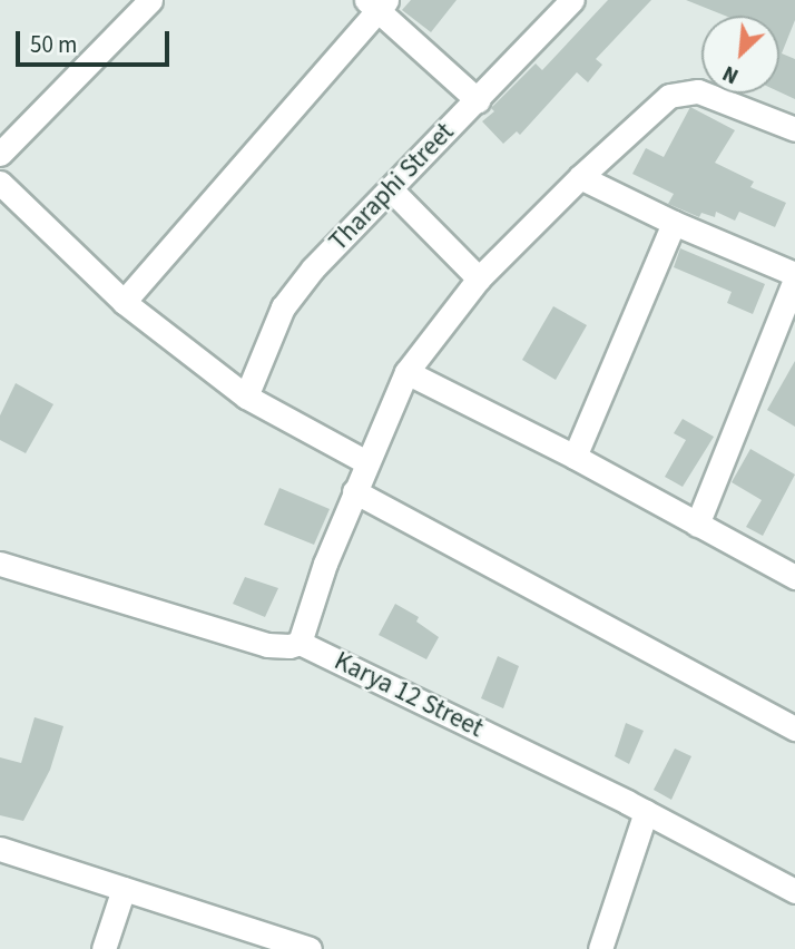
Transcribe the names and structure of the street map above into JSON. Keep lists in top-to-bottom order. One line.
{"streets":{"street":["Tharaphi Street","Karya 12 Street"]},"scale_bar":"50 m","north":"bottom left"}
